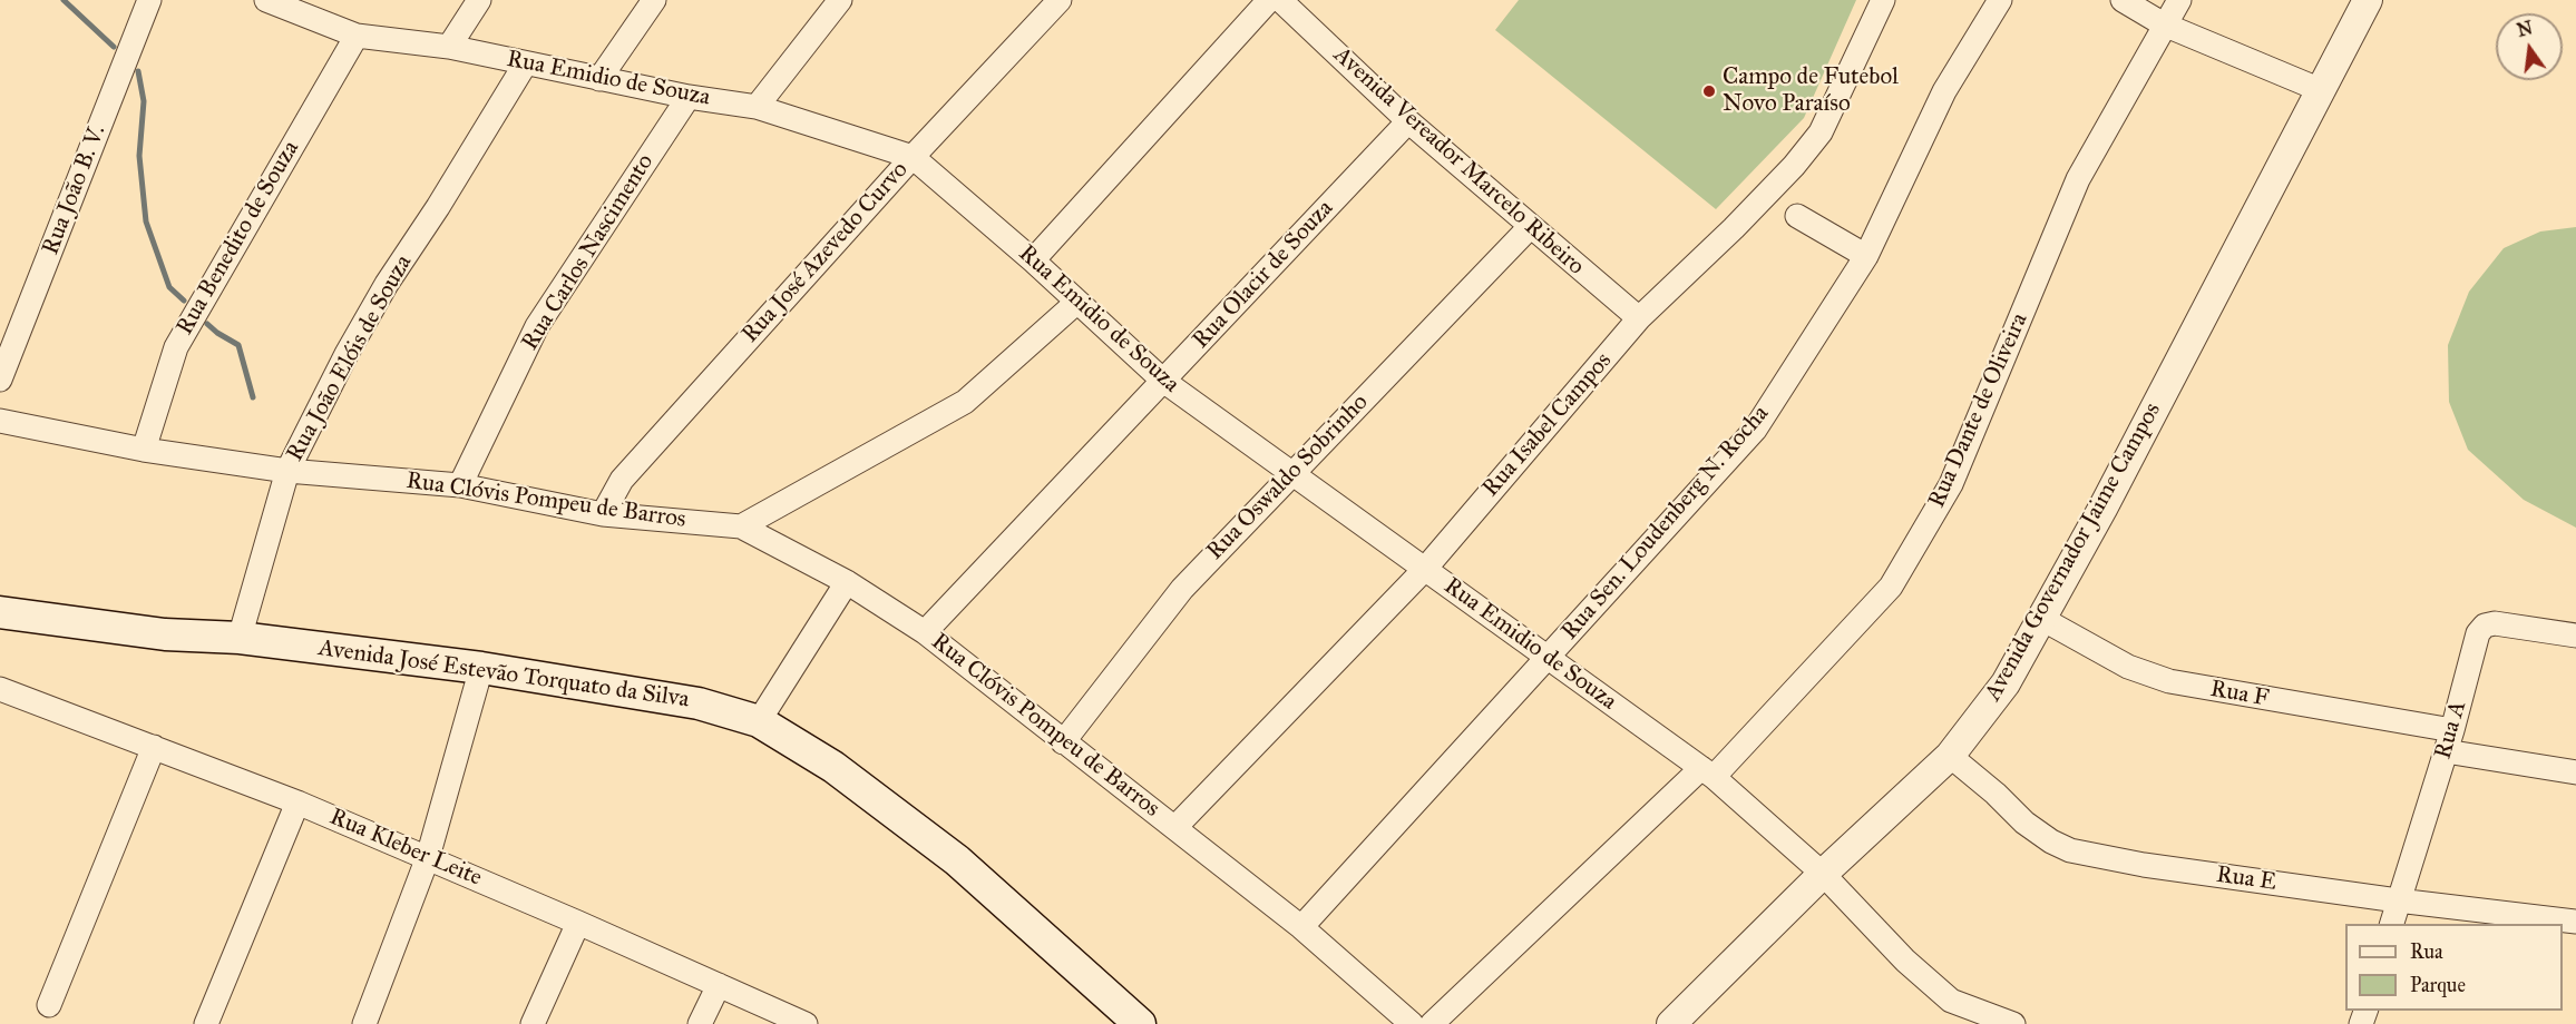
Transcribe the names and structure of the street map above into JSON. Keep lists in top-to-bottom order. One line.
{"streets":{"main road":["Avenida José Estevão Torquato da Silva"],"street":["Rua Emidio de Souza","Avenida Vereador Marcelo Ribeiro","Rua João B. V.","Rua Benedito de Souza","Rua Carlos Nascimento","Rua José Azevedo Curvo","Rua Olacir de Souza","Rua João Elóis de Souza","Rua Dante de Oliveira","Rua Isabel Campos","Rua Oswaldo Sobrinho","Rua Clóvis Pompeu de Barros","Rua Sen. Loudenberg N. Rocha","Avenida Governador Jaime Campos","Rua F","Rua A","Rua Kleber Leite","Rua E"]},"crossings":[["Rua Emidio de Souza","Rua Benedito de Souza"],["Rua Emidio de Souza","Rua Carlos Nascimento"],["Rua Emidio de Souza","Rua José Azevedo Curvo"],["Rua Emidio de Souza","Rua Olacir de Souza"],["Rua Emidio de Souza","Rua João Elóis de Souza"],["Rua Emidio de Souza","Rua Dante de Oliveira"],["Rua Emidio de Souza","Rua Isabel Campos"],["Rua Emidio de Souza","Rua Oswaldo Sobrinho"],["Rua Emidio de Souza","Rua Sen. Loudenberg N. Rocha"],["Rua Emidio de Souza","Avenida Governador Jaime Campos"],["Avenida Vereador Marcelo Ribeiro","Rua Olacir de Souza"],["Avenida Vereador Marcelo Ribeiro","Rua Isabel Campos"],["Avenida Vereador Marcelo Ribeiro","Rua Oswaldo Sobrinho"],["Rua Benedito de Souza","Rua Clóvis Pompeu de Barros"],["Rua Carlos Nascimento","Rua Clóvis Pompeu de Barros"],["Rua José Azevedo Curvo","Rua Clóvis Pompeu de Barros"],["Rua Olacir de Souza","Rua Clóvis Pompeu de Barros"],["Rua João Elóis de Souza","Rua Clóvis Pompeu de Barros"],["Rua João Elóis de Souza","Avenida José Estevão Torquato da Silva"],["Rua Isabel Campos","Rua Clóvis Pompeu de Barros"],["Rua Oswaldo Sobrinho","Rua Clóvis Pompeu de Barros"],["Rua Clóvis Pompeu de Barros","Rua Sen. Loudenberg N. Rocha"],["Avenida Governador Jaime Campos","Rua F"],["Avenida Governador Jaime Campos","Rua E"],["Rua F","Rua A"],["Rua A","Rua E"]],"places":["Campo de Futebol Novo Paraíso"],"legend":["Rua","Parque"],"north":"top"}
